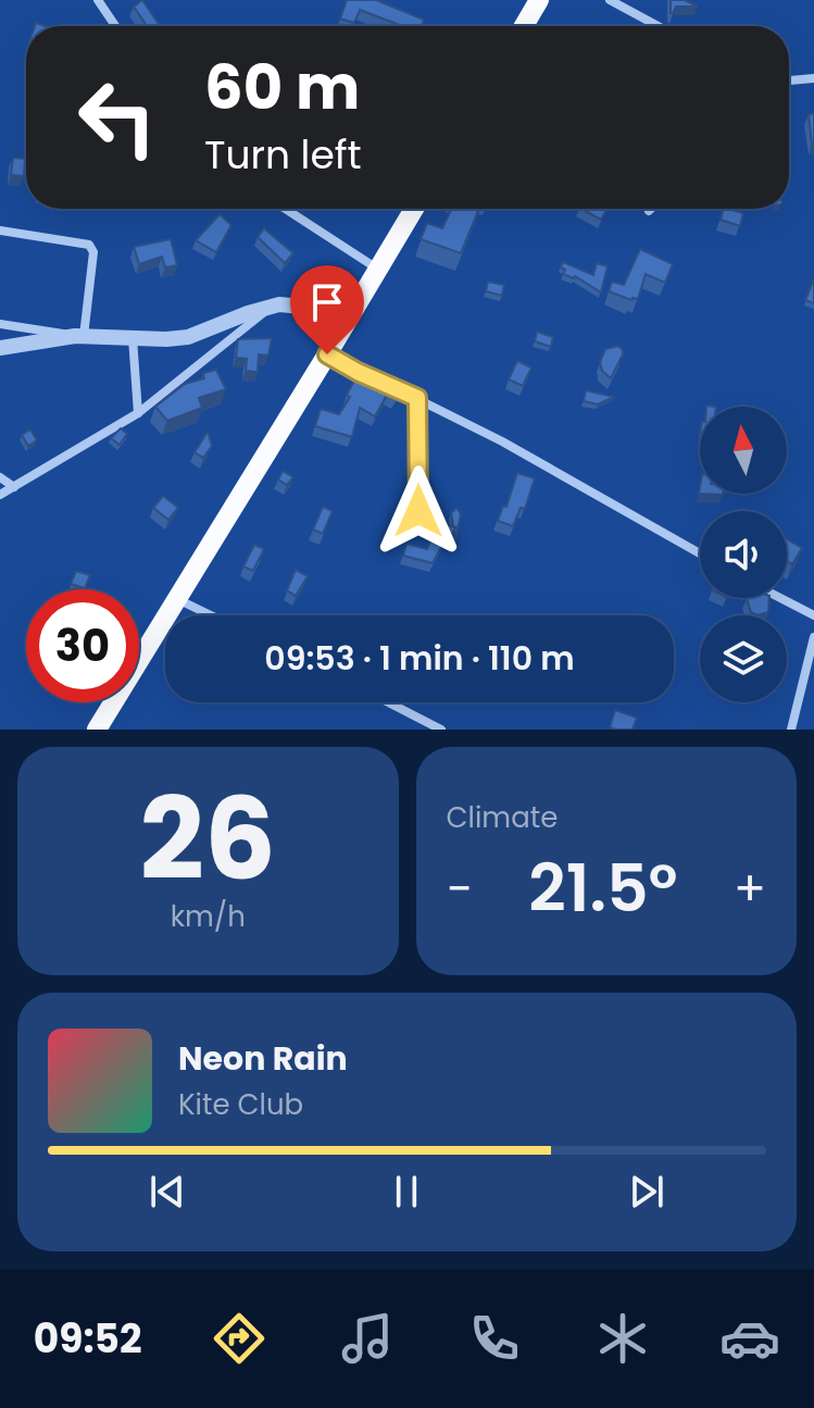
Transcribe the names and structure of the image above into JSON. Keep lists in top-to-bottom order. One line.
{"north":"top","page":{"turn":["60 m","Turn left"],"limit":"30","trip":"09:53 · 1 min · 110 m","tile":[["26","km/h"],"Climate"],"heat":["−","21.5°","+"],"song":["Neon Rain","Kite Club"],"tabs":"09:52"}}
